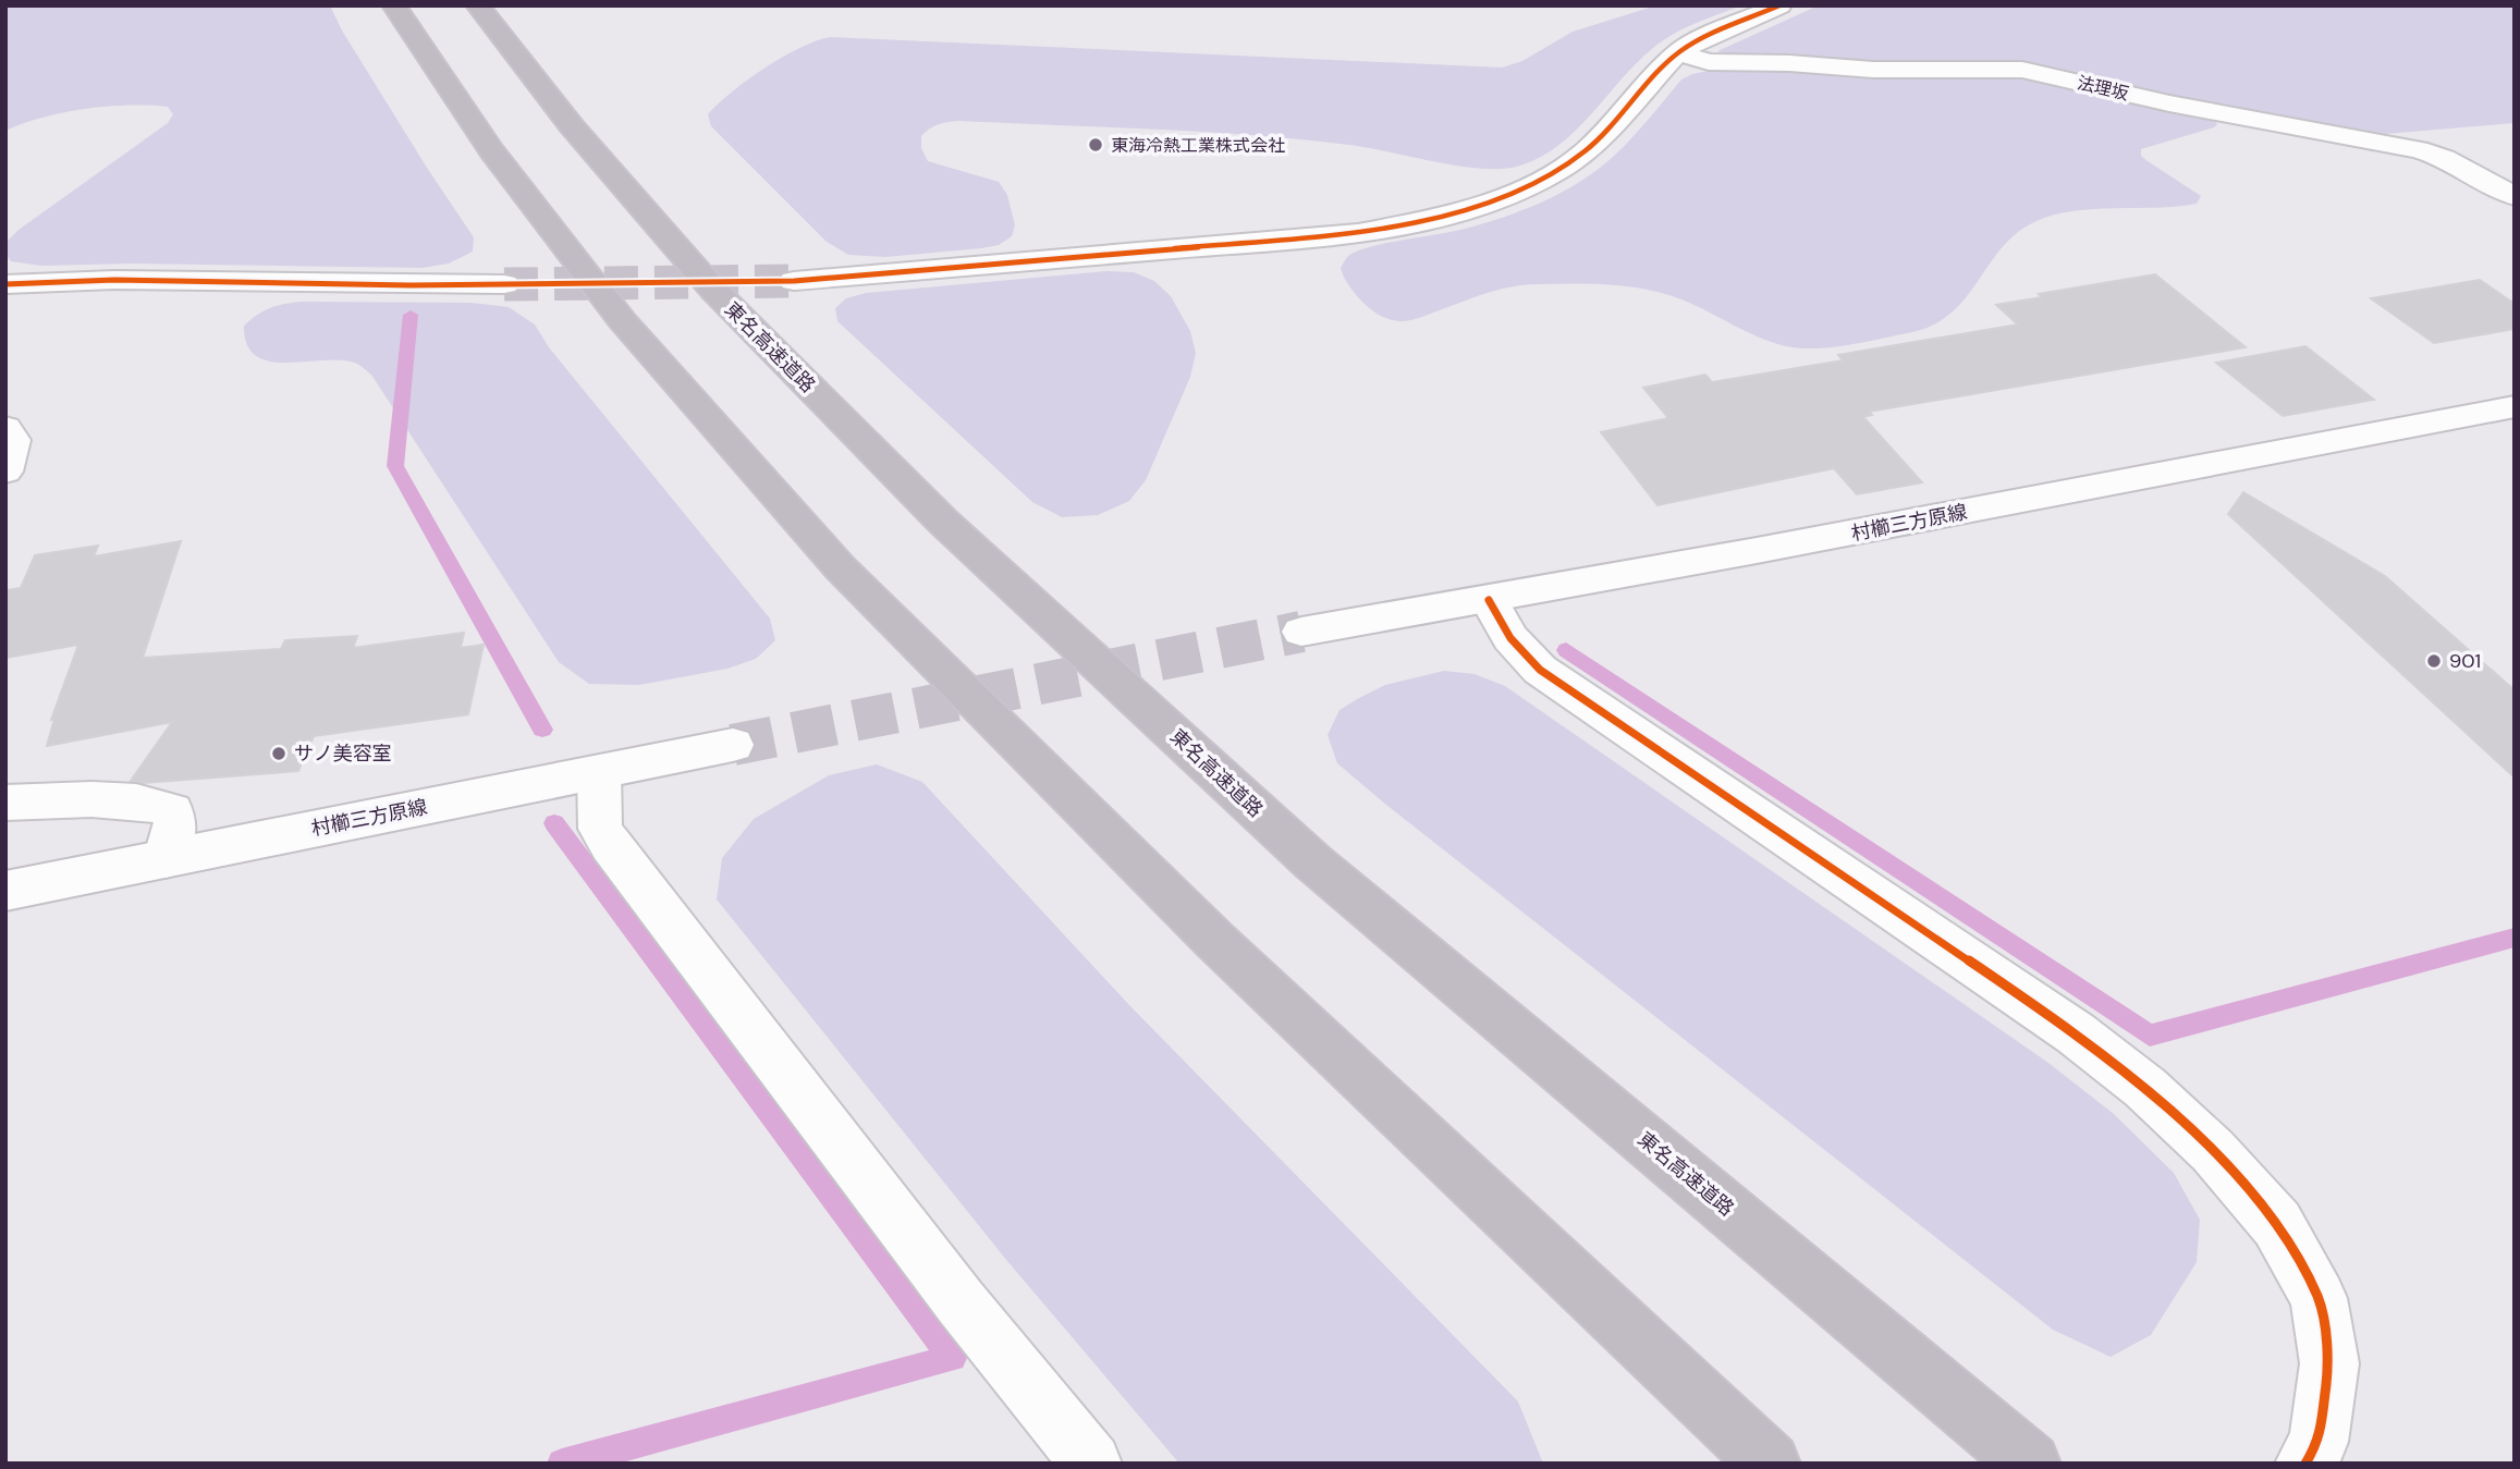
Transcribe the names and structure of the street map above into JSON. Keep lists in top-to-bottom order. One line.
{"streets":{"highway":["東名高速道路"],"street":["法理坂","村櫛三方原線"]},"places":["東海冷熱工業株式会社","901","サノ美容室"]}
